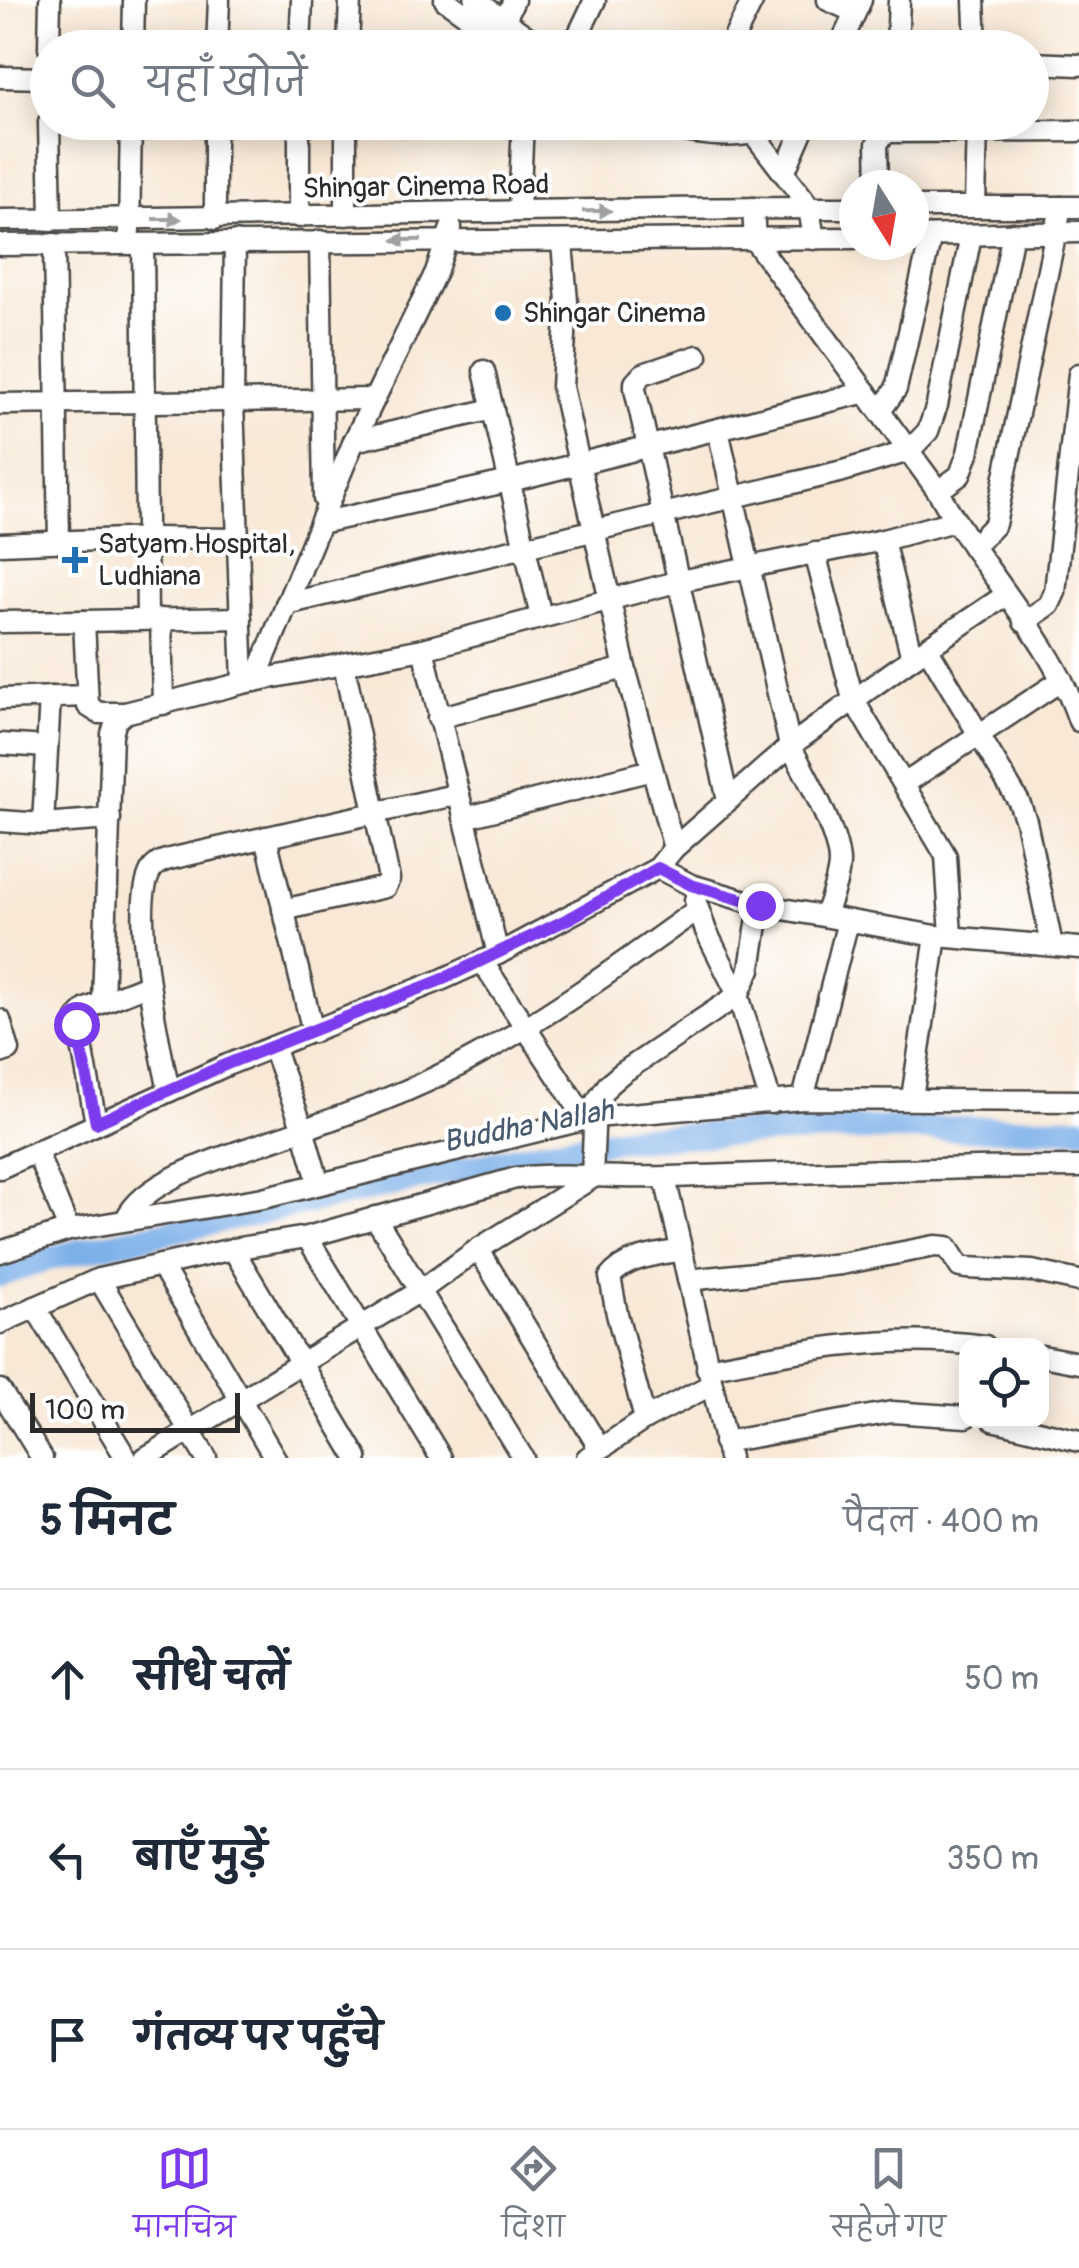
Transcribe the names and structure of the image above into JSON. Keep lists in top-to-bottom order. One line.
{"streets":{"street":["Shingar Cinema Road"]},"water":["Buddha Nallah"],"places":{"other":["Shingar Cinema"],"health":["Satyam Hospital, Ludhiana"]},"scale_bar":"100 m","north":"bottom","page":{"search":"यहाँ खोजें","scale":"100 m","heading":["5 मिनट","पैदल · 400 m"],"list":[["सीधे चलें","50 m"],["बाएँ मुड़ें","350 m"],"गंतव्य पर पहुँचे"],"nav":["मानचित्र","दिशा","सहेजे गए"]}}
